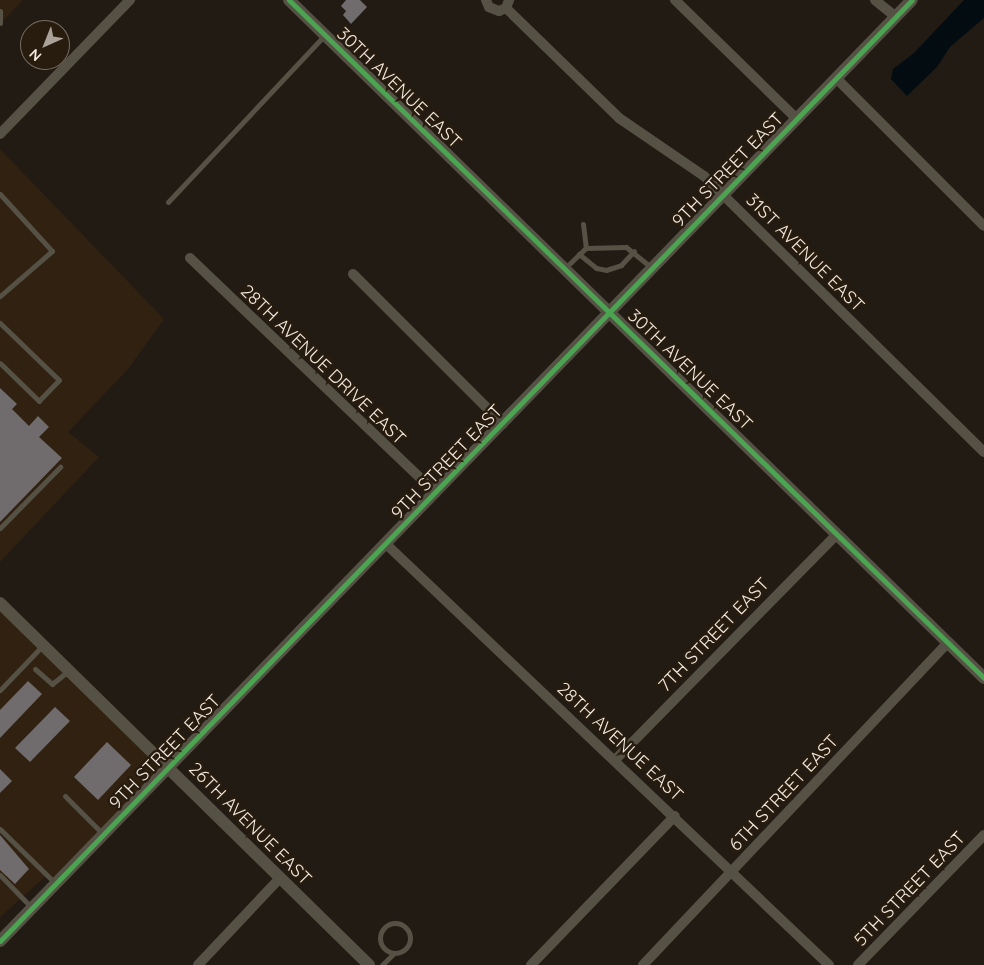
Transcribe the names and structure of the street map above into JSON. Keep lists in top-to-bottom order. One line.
{"streets":{"street":["30TH AVENUE EAST","9TH STREET EAST","31ST AVENUE EAST","28TH AVENUE DRIVE EAST","7TH STREET EAST","28TH AVENUE EAST","6TH STREET EAST","26TH AVENUE EAST","5TH STREET EAST"]},"crossings":[["30TH AVENUE EAST","9TH STREET EAST"],["30TH AVENUE EAST","7TH STREET EAST"],["30TH AVENUE EAST","6TH STREET EAST"],["9TH STREET EAST","31ST AVENUE EAST"],["9TH STREET EAST","28TH AVENUE DRIVE EAST"],["9TH STREET EAST","28TH AVENUE EAST"],["9TH STREET EAST","26TH AVENUE EAST"],["7TH STREET EAST","28TH AVENUE EAST"],["28TH AVENUE EAST","6TH STREET EAST"]],"north":"bottom left"}
